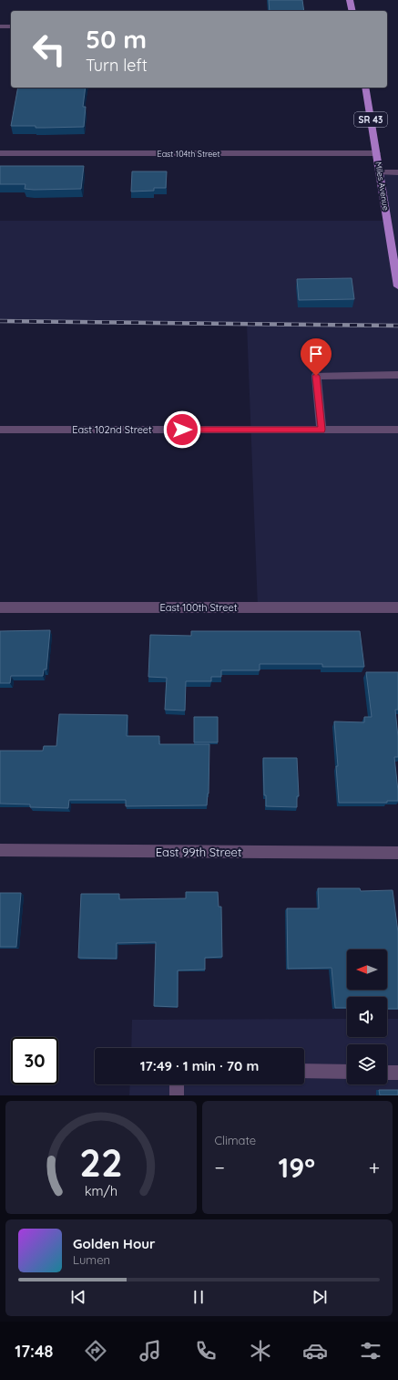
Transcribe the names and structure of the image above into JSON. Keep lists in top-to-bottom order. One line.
{"streets":{"main road":["SR 43","Miles Avenue"],"street":["East 104th Street","East 102nd Street","East 100th Street","East 99th Street"]},"crossings":[["East 104th Street","Miles Avenue"]],"north":"left","page":{"turn":["50 m","Turn left"],"limit":"30","trip":"17:49 · 1 min · 70 m","tile":"Climate","heat":["−","19°","+"],"song":["Golden Hour","Lumen"],"tabs":"17:48","gauge":["22","km/h"]}}
